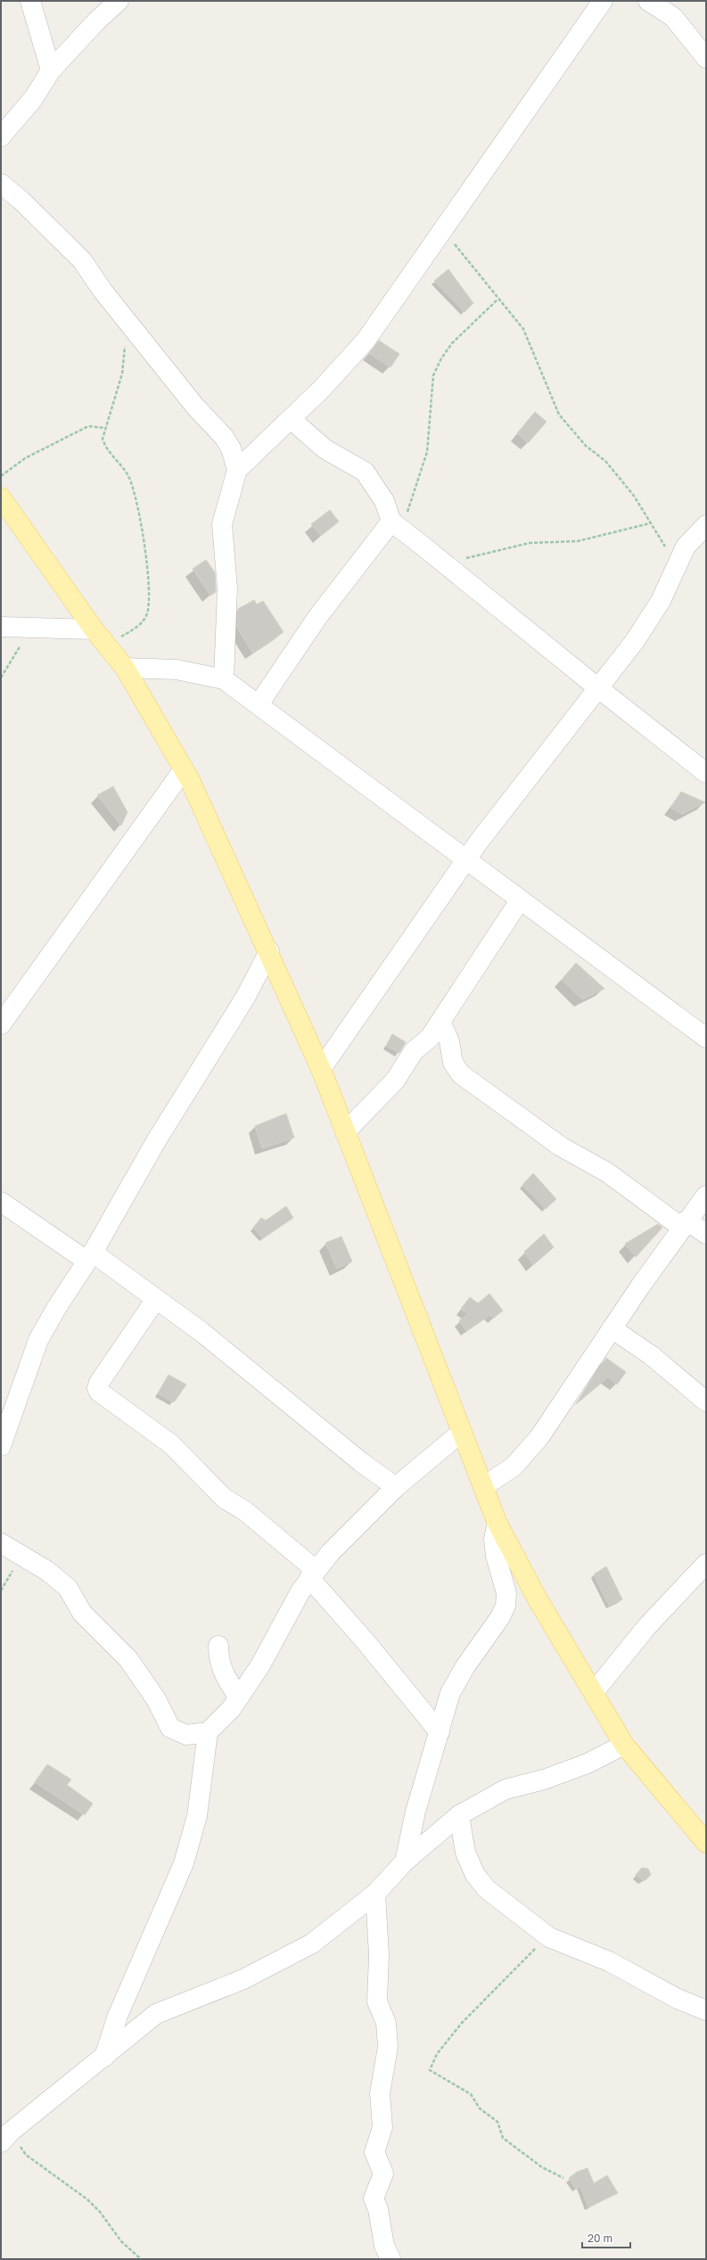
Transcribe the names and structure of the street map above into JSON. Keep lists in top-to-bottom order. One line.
{"scale_bar":"20 m"}
